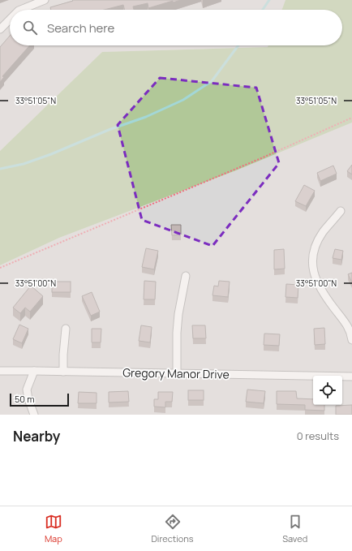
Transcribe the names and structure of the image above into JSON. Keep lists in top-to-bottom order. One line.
{"streets":{"street":["Gregory Manor Drive"]},"scale_bar":"50 m","page":{"search":"Search here","scale":"50 m","heading":["Nearby","0 results"],"nav":["Map","Directions","Saved"]},"coordinates":["33°51'05\"N","33°51'00\"N"]}
